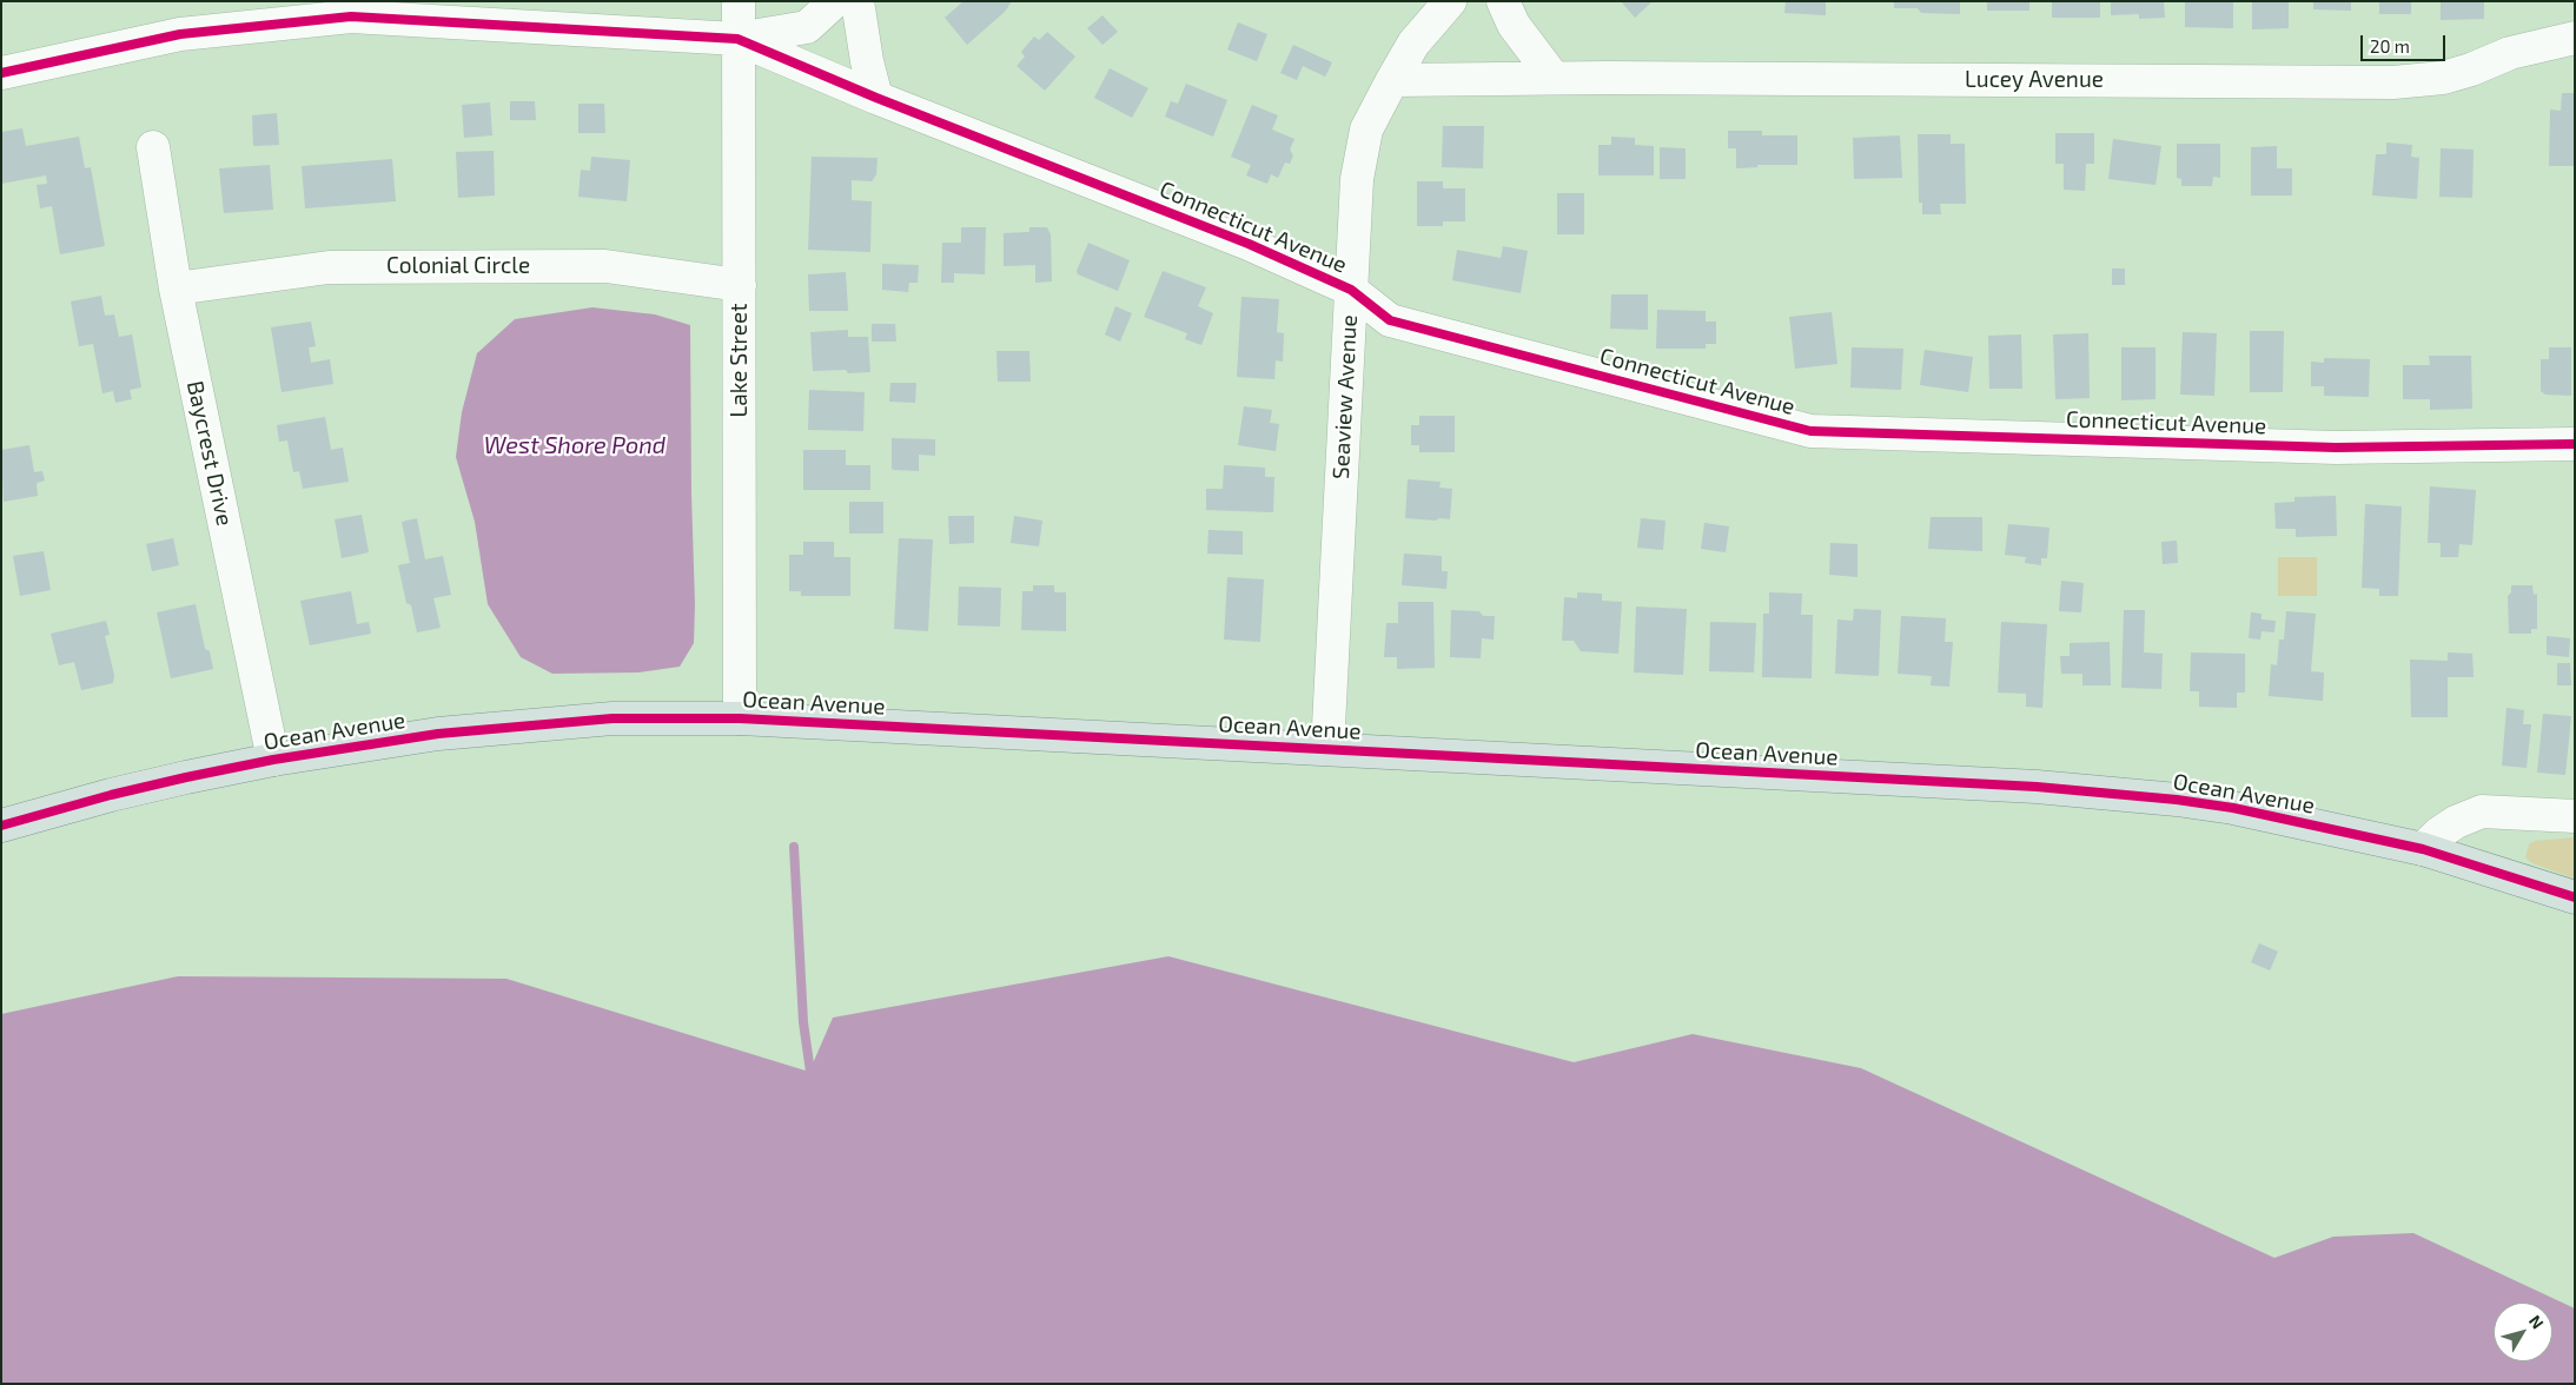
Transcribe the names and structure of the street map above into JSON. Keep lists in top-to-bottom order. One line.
{"streets":{"main road":["Ocean Avenue"],"street":["Lucey Avenue","Connecticut Avenue","Colonial Circle","Lake Street","Seaview Avenue","Baycrest Drive"]},"crossings":[["Lucey Avenue","Seaview Avenue"],["Connecticut Avenue","Lake Street"],["Connecticut Avenue","Seaview Avenue"],["Colonial Circle","Lake Street"],["Colonial Circle","Baycrest Drive"],["Lake Street","Ocean Avenue"],["Seaview Avenue","Ocean Avenue"],["Baycrest Drive","Ocean Avenue"]],"water":["West Shore Pond"],"scale_bar":"20 m","north":"top right"}
